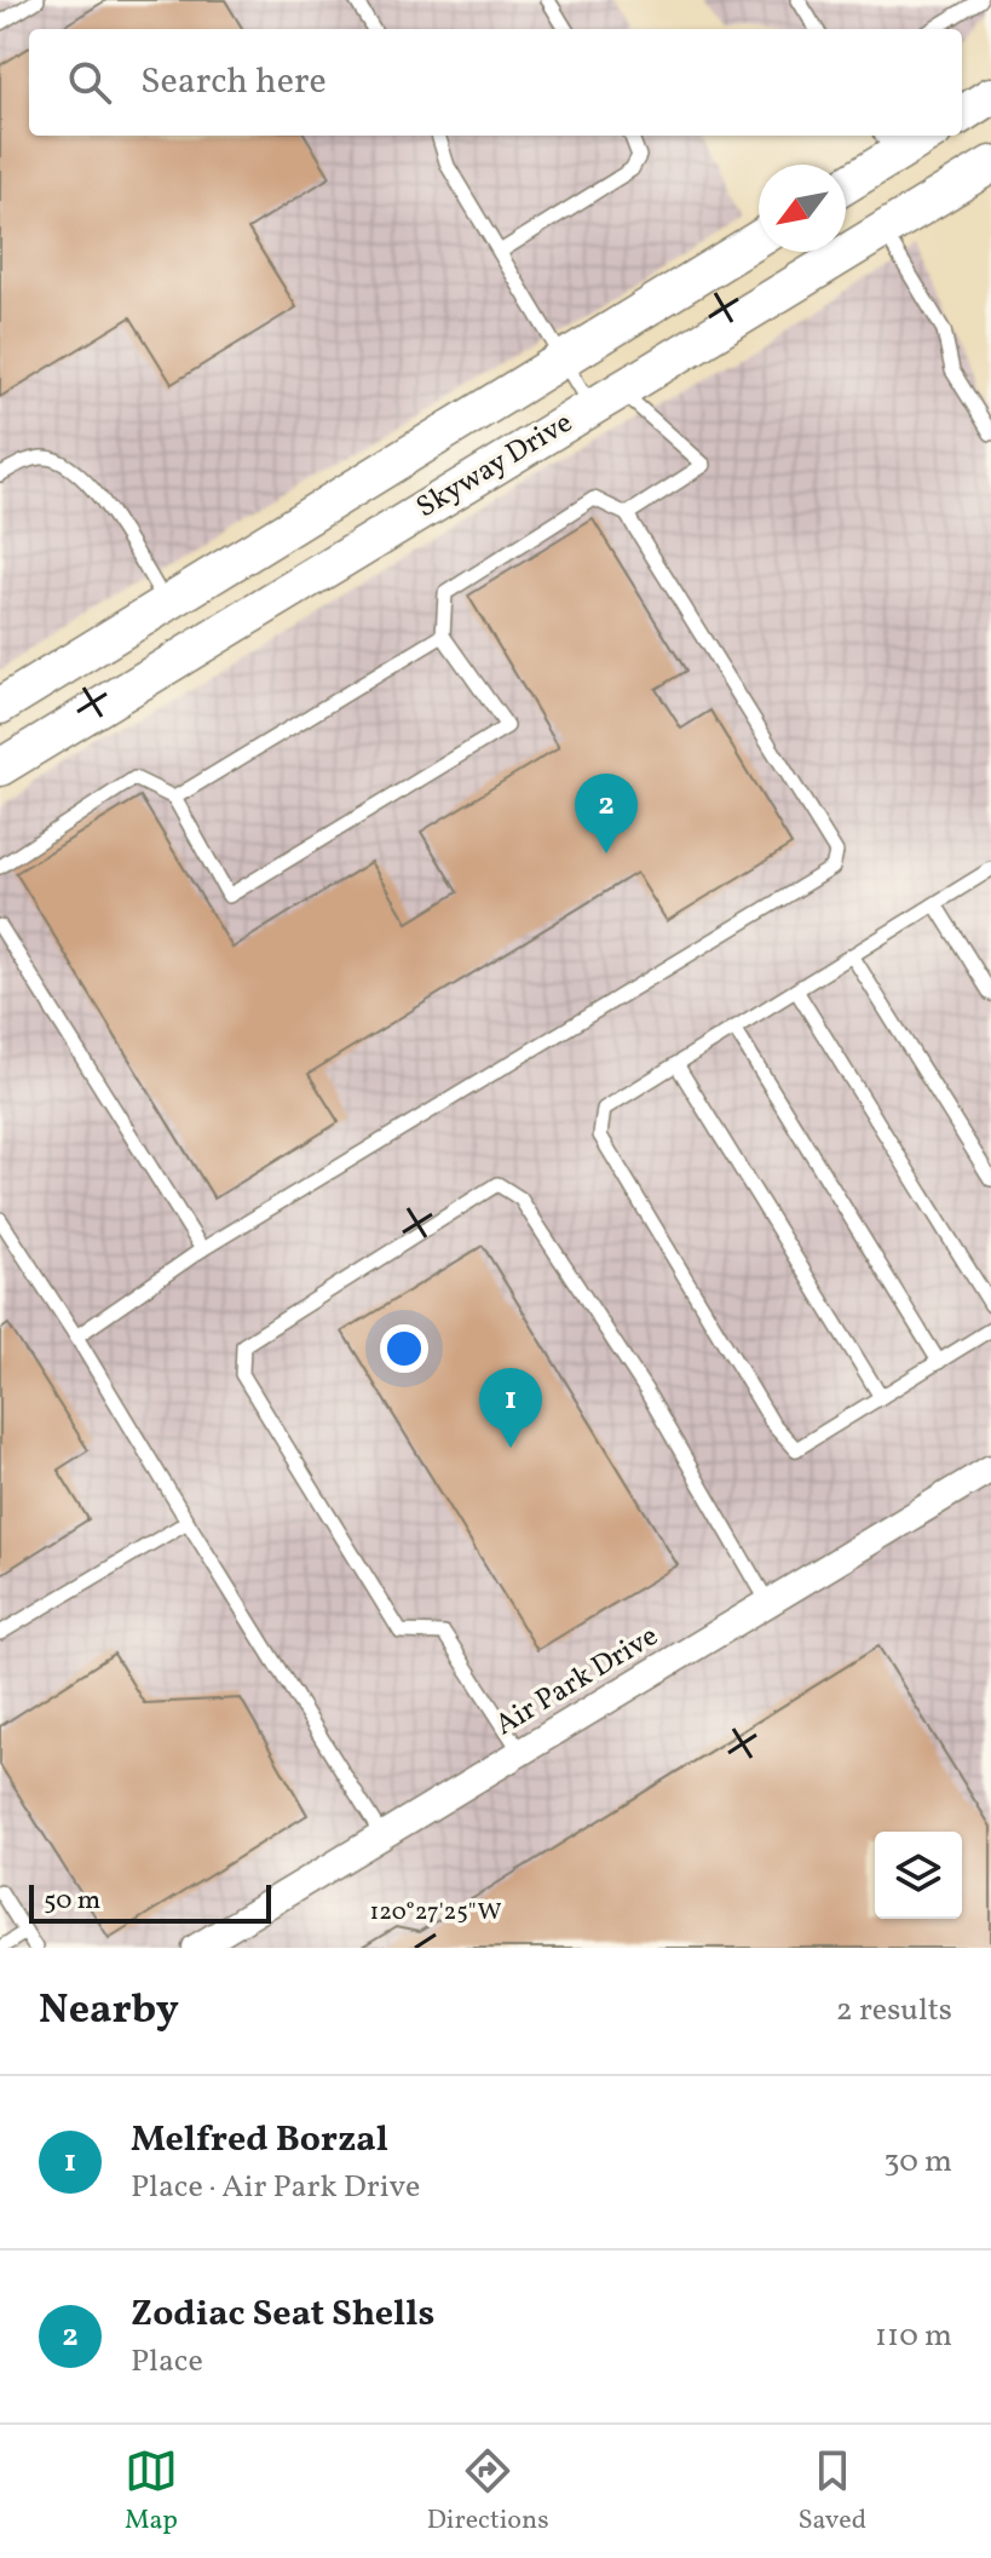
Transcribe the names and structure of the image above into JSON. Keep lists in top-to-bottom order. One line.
{"streets":{"main road":["Skyway Drive"],"street":["Air Park Drive"]},"scale_bar":"50 m","north":"bottom left","page":{"search":"Search here","pins":["2","1"],"scale":"50 m","heading":["Nearby","2 results"],"list":[{"mark":"1","name":"Melfred Borzal","note":"Place · Air Park Drive","value":"30 m"},{"mark":"2","name":"Zodiac Seat Shells","note":"Place","value":"110 m"}],"nav":["Map","Directions","Saved"]},"coordinates":["120°27'25\"W"]}
